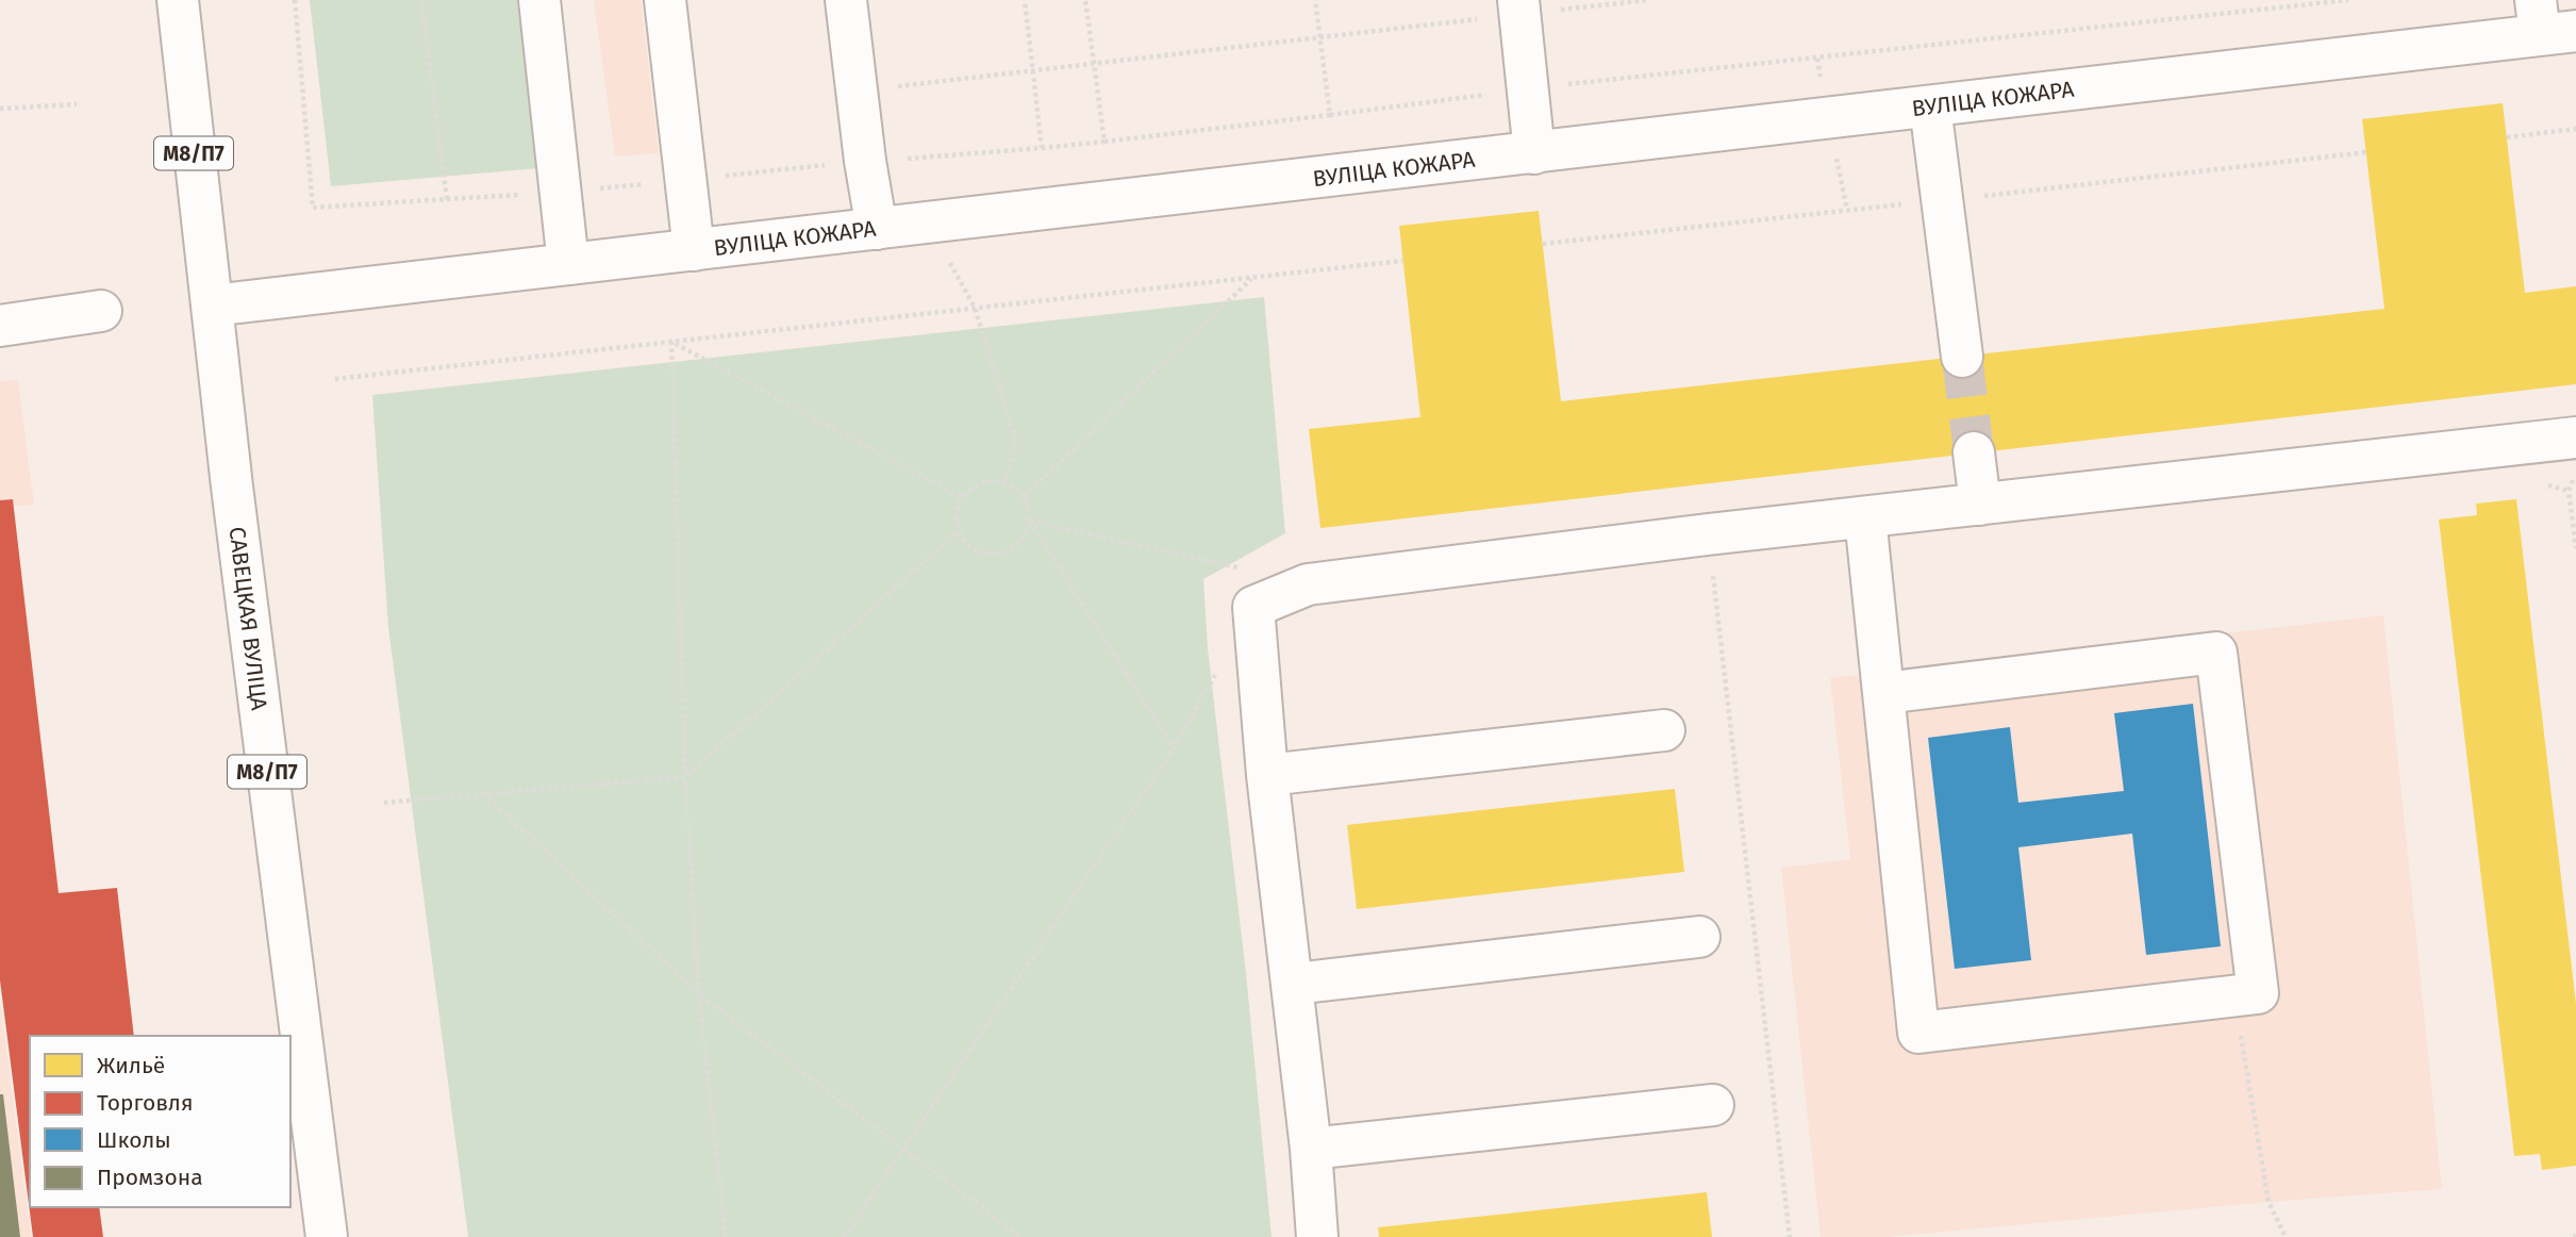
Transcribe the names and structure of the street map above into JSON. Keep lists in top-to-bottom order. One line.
{"streets":{"main road":["ВУЛІЦА КОЖАРА","М8/П7","САВЕЦКАЯ ВУЛІЦА"]},"crossings":[["ВУЛІЦА КОЖАРА","САВЕЦКАЯ ВУЛІЦА"]],"legend":["Жильё","Торговля","Школы","Промзона"]}
